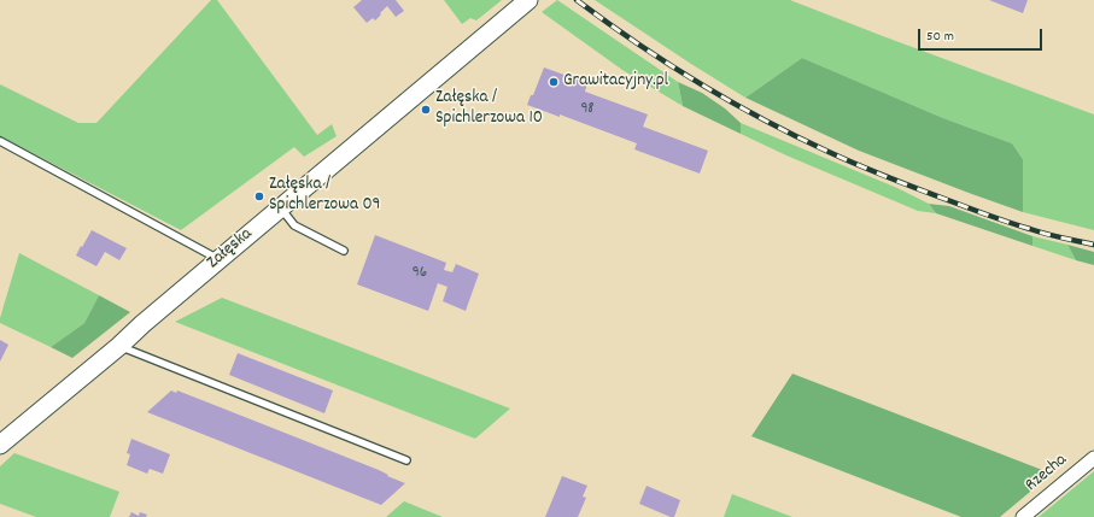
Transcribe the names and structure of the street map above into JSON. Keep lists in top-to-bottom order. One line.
{"streets":{"street":["Załęska","Rzecha"]},"places":["Grawitacyjny.pl","Załęska / Spichlerzowa 10","Załęska / Spichlerzowa 09"],"house_numbers":["98","96"],"scale_bar":"50 m"}
